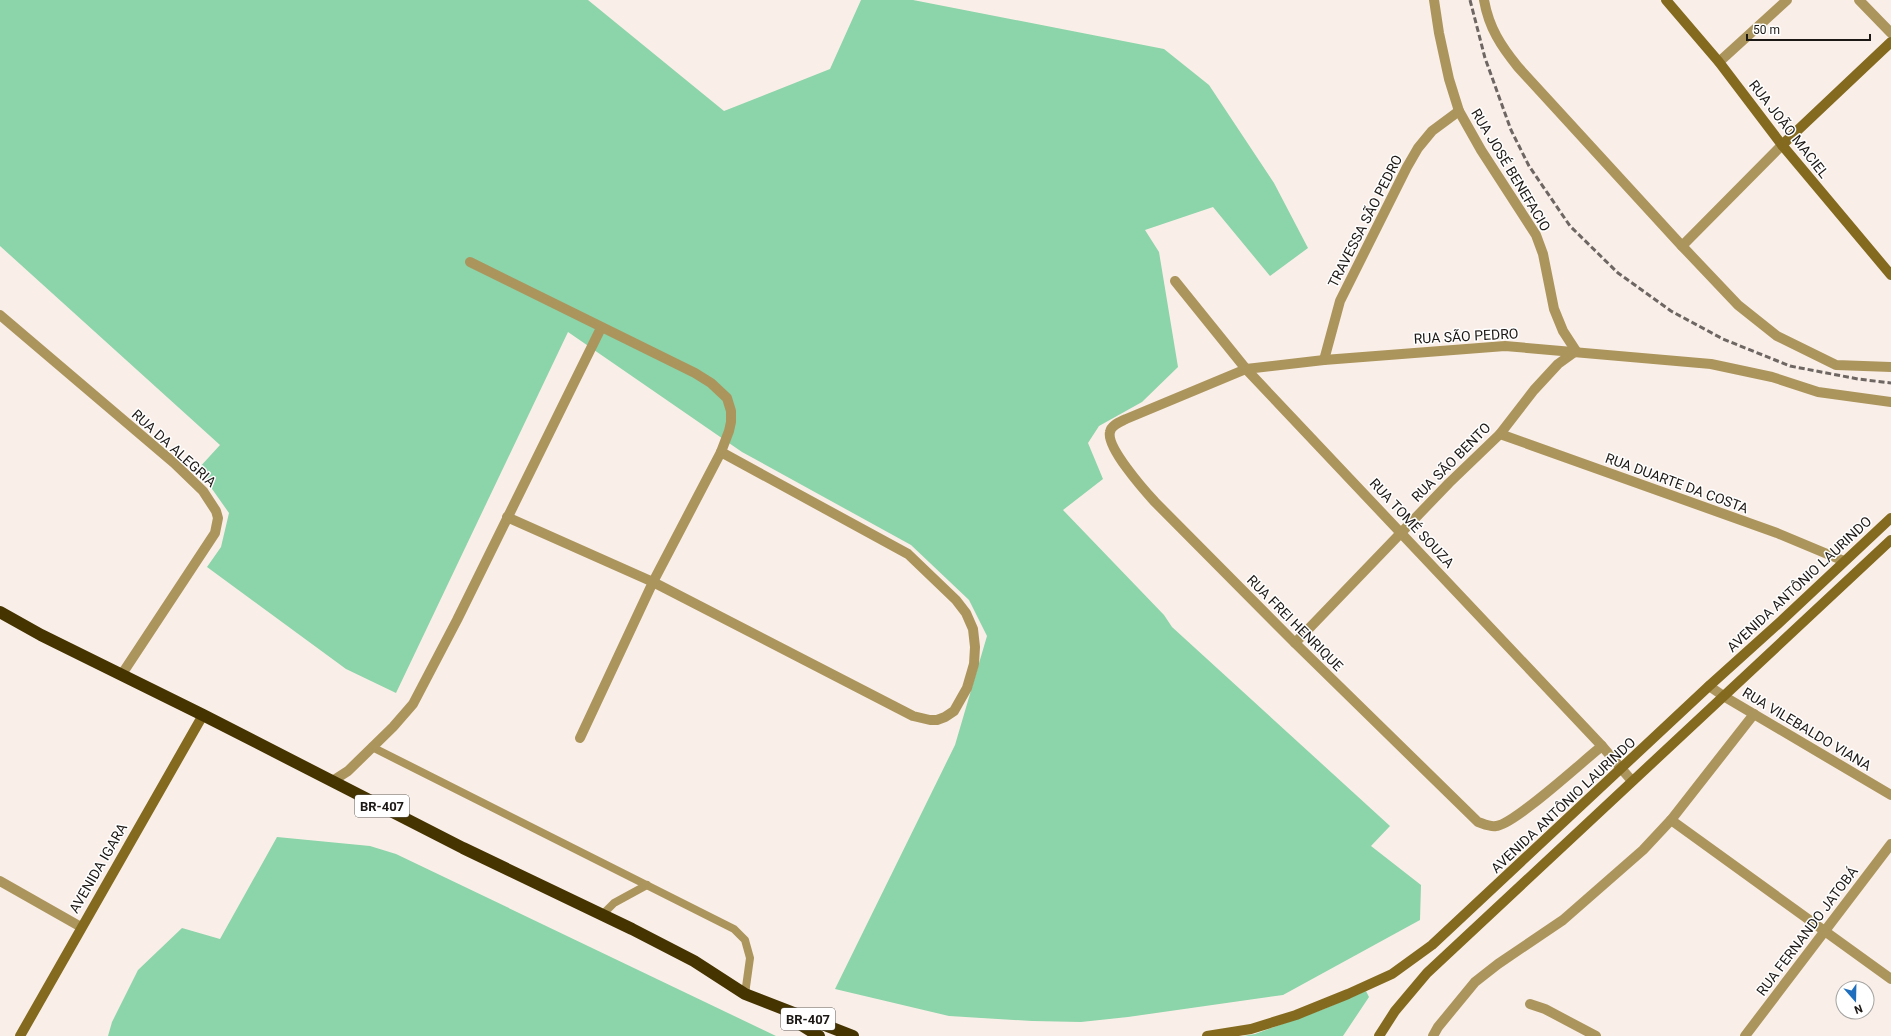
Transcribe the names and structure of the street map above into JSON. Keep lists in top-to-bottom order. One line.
{"streets":{"highway":["BR-407"],"main road":["RUA JOÃO MACIEL","AVENIDA ANTÔNIO LAURINDO","AVENIDA IGARA"],"street":["RUA JOSÉ BENEFACIO","TRAVESSA SÃO PEDRO","RUA SÃO PEDRO","RUA DA ALEGRIA","RUA SÃO BENTO","RUA DUARTE DA COSTA","RUA TOMÉ SOUZA","RUA FREI HENRIQUE","RUA VILEBALDO VIANA","RUA FERNANDO JATOBÁ"]},"crossings":[["RUA JOSÉ BENEFACIO","TRAVESSA SÃO PEDRO"],["RUA JOSÉ BENEFACIO","RUA SÃO PEDRO"],["RUA JOSÉ BENEFACIO","RUA SÃO BENTO"],["TRAVESSA SÃO PEDRO","RUA SÃO PEDRO"],["RUA SÃO PEDRO","RUA SÃO BENTO"],["RUA SÃO PEDRO","RUA TOMÉ SOUZA"],["RUA SÃO PEDRO","RUA FREI HENRIQUE"],["RUA DA ALEGRIA","BR-407"],["RUA SÃO BENTO","RUA DUARTE DA COSTA"],["RUA SÃO BENTO","RUA TOMÉ SOUZA"],["RUA SÃO BENTO","RUA FREI HENRIQUE"],["RUA DUARTE DA COSTA","AVENIDA ANTÔNIO LAURINDO"],["RUA TOMÉ SOUZA","AVENIDA ANTÔNIO LAURINDO"],["RUA TOMÉ SOUZA","RUA FREI HENRIQUE"],["AVENIDA ANTÔNIO LAURINDO","RUA VILEBALDO VIANA"],["BR-407","AVENIDA IGARA"]],"scale_bar":"50 m","north":"bottom"}
